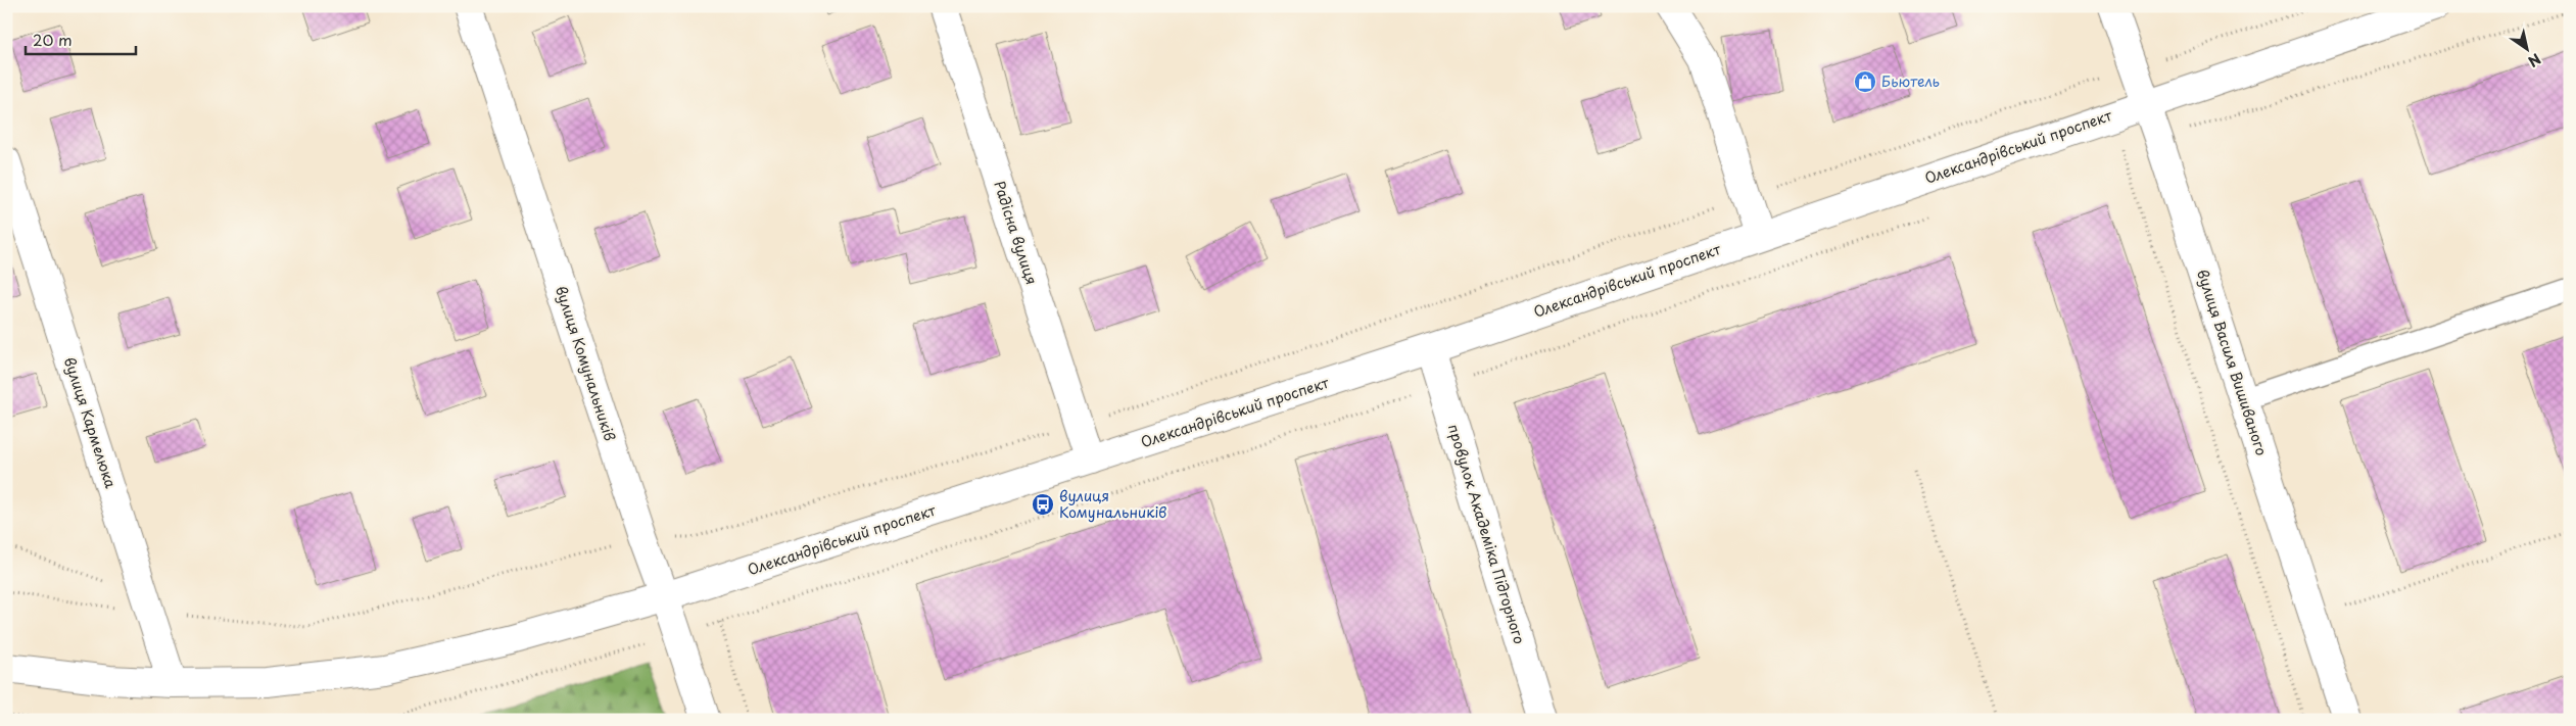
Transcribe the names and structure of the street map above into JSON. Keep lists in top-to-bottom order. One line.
{"streets":{"street":["Олександрівський проспект","Радісна вулиця","вулиця Василя Вишиваного","вулиця Комунальників","вулиця Кармелюка","провулок Академіка Підгорного"]},"crossings":[["Олександрівський проспект","Радісна вулиця"],["Олександрівський проспект","вулиця Василя Вишиваного"],["Олександрівський проспект","вулиця Комунальників"],["Олександрівський проспект","вулиця Кармелюка"],["Олександрівський проспект","провулок Академіка Підгорного"]],"places":{"shop":["Бьютель"],"bus stop":["вулиця Комунальників"]},"scale_bar":"20 m","north":"bottom right"}
